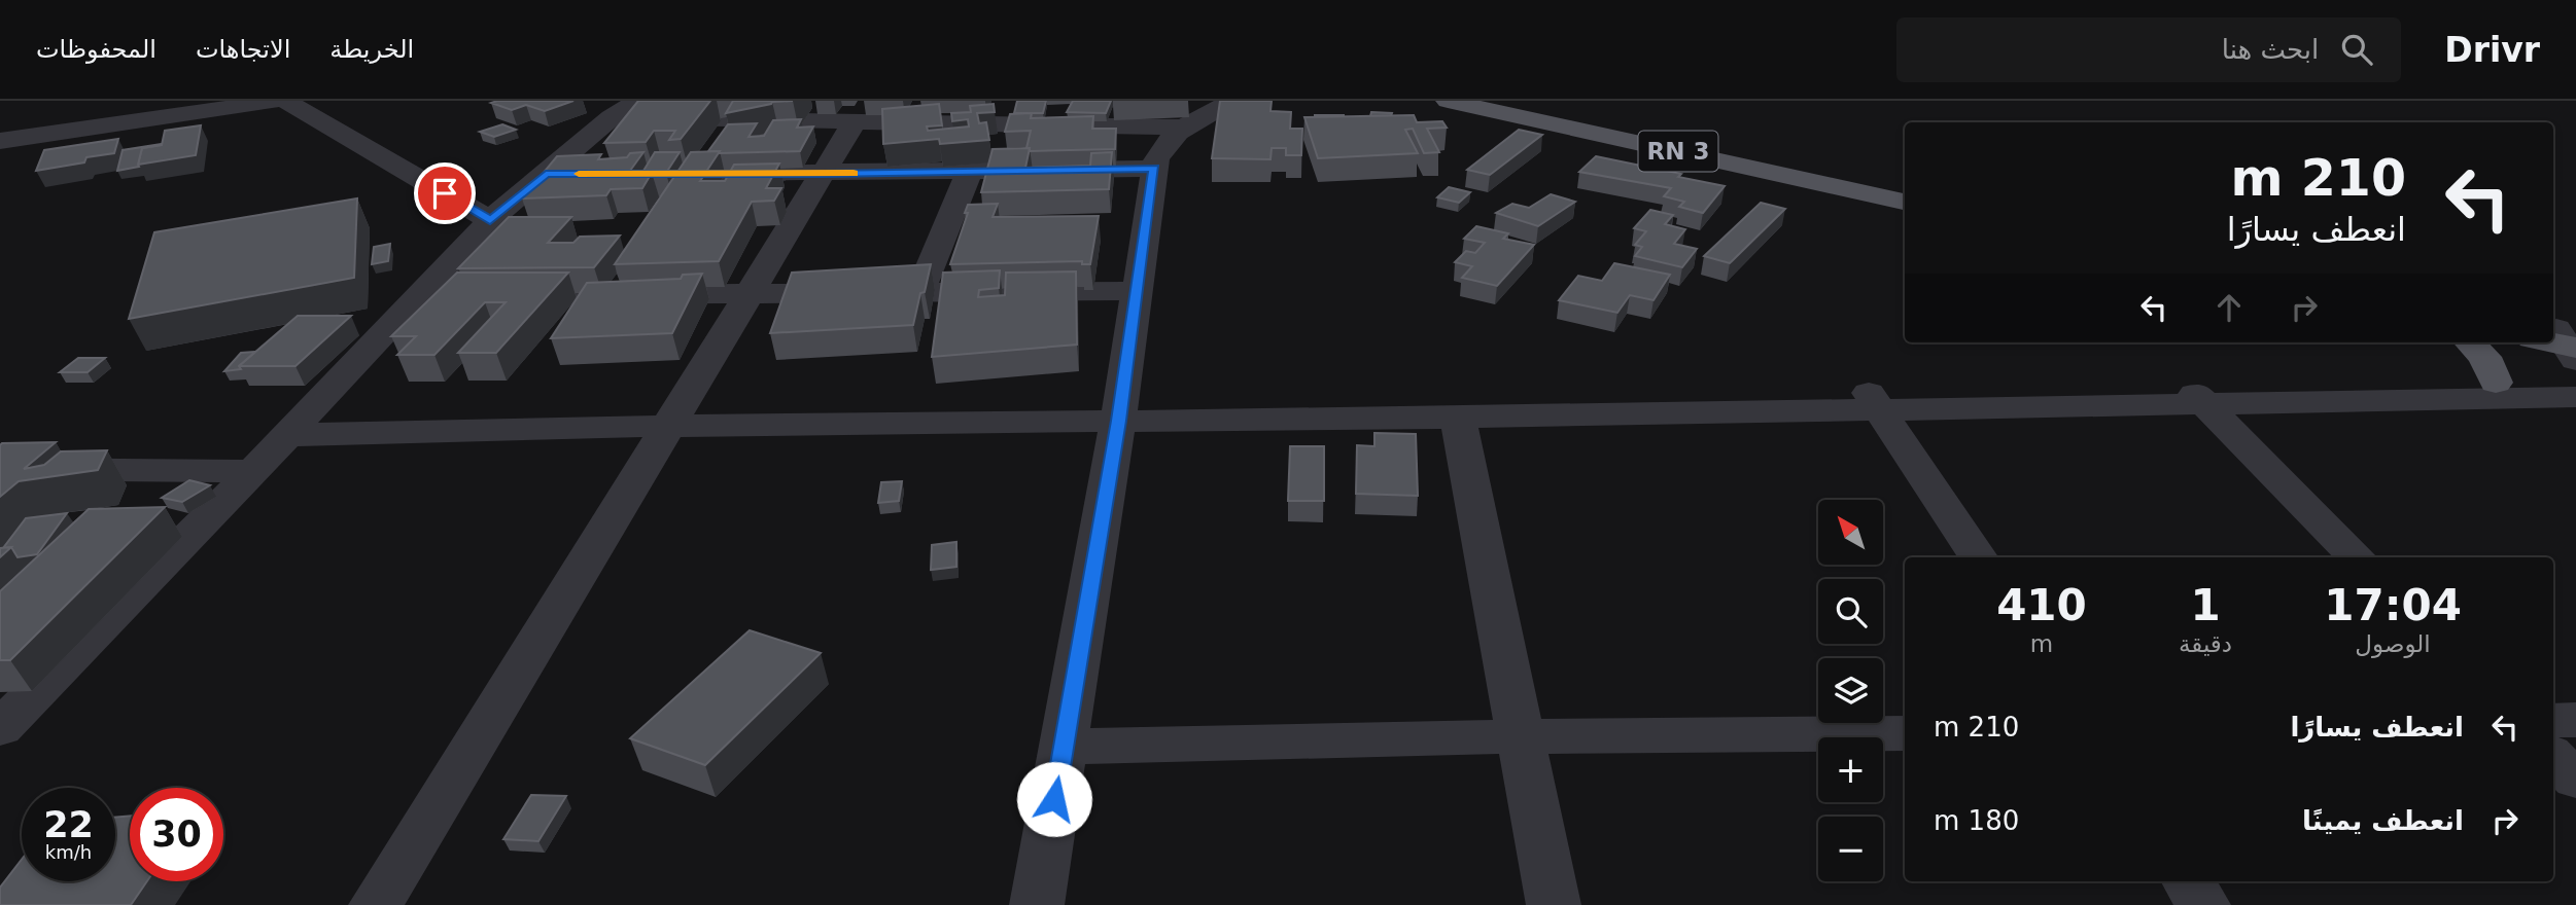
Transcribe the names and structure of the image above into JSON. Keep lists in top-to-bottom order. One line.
{"streets":{"main road":["RN 3"]},"north":"top left","page":{"header":"Drivr","search":"ابحث هنا","nav":["الخريطة","الاتجاهات","المحفوظات"],"turn":["210 m","انعطف يسارًا"],"map_buttons":["+","−"],"eta":["17:04","الوصول","1","دقيقة","410","m"],"list":[{"name":"انعطف يسارًا","value":"210 m"},{"name":"انعطف يمينًا","value":"180 m"}],"speed":"22 km/h","limit":"30"}}
